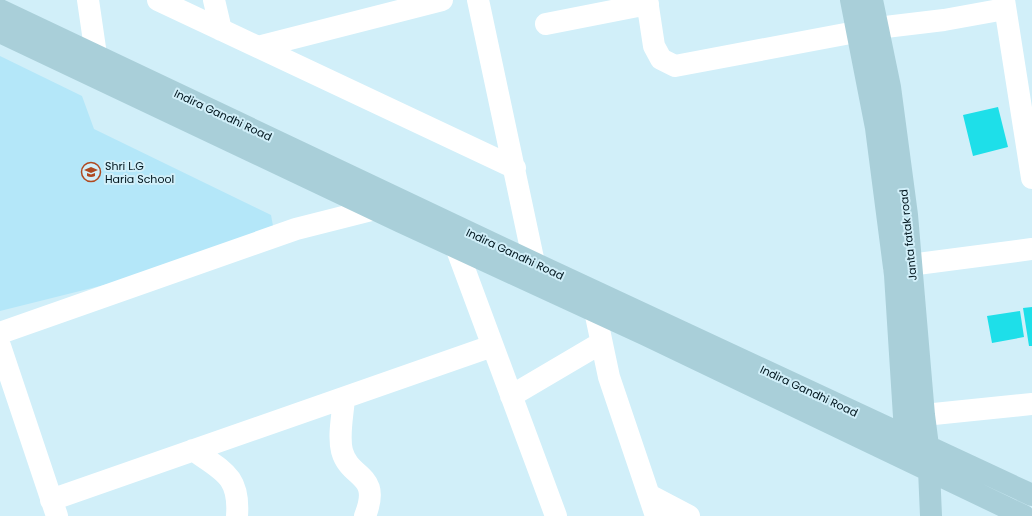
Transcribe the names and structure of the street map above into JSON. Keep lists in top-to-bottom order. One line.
{"streets":{"main road":["Indira Gandhi Road","Janta fatak road"]},"crossings":[["Indira Gandhi Road","Janta fatak road"]],"places":{"school or university":["Shri L.G Haria School"]}}
